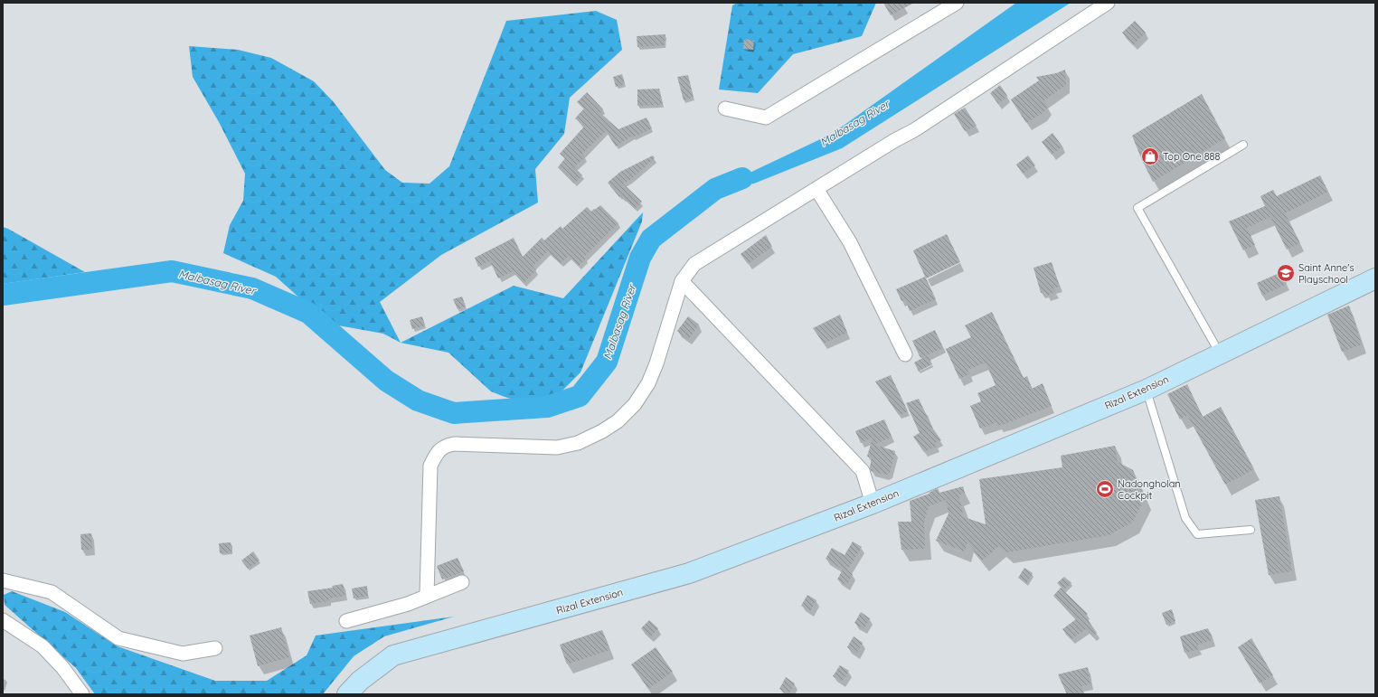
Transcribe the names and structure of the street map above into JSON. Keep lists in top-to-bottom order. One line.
{"streets":{"street":["Rizal Extension"]},"water":["Malbasag River"],"places":{"shop":["Top One 888"],"school or university":["Saint Anne's Playschool"],"sports":["Nadongholan Cockpit"]}}
